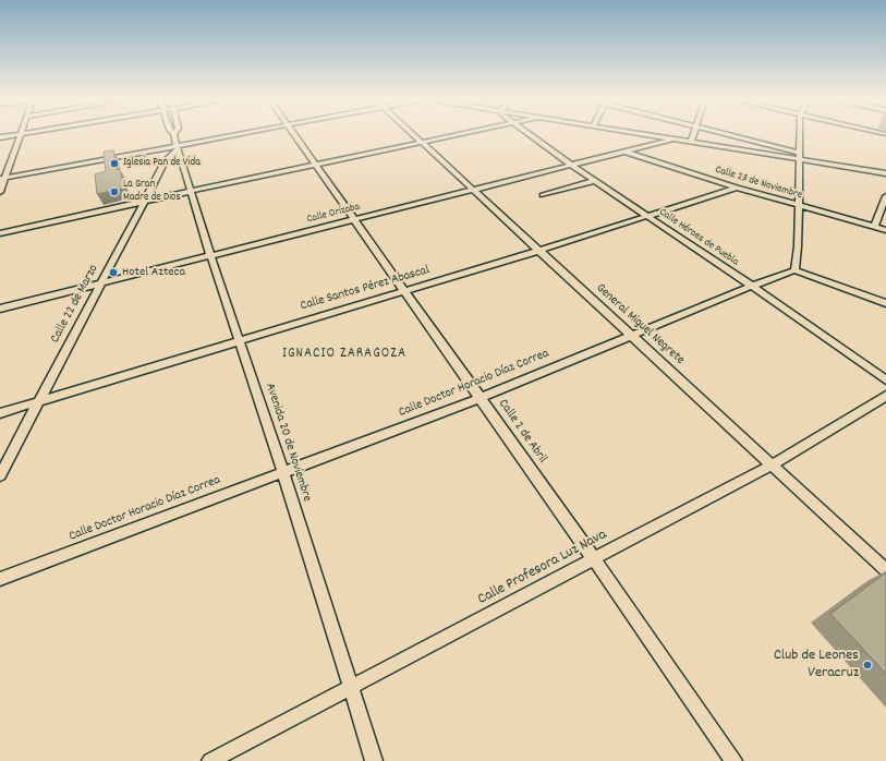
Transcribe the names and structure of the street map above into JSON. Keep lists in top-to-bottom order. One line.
{"streets":{"street":["Calle 23 de Noviembre","Calle Orizaba","Calle Héroes de Puebla","Calle Santos Pérez Abascal","Calle 22 de Marzo","General Miguel Negrete","Calle Doctor Horacio Díaz Correa","Calle 2 de Abril","Avenida 20 de Noviembre","Calle Profesora Luz Nava"]},"crossings":[["Calle 23 de Noviembre","Calle Orizaba"],["Calle 23 de Noviembre","Calle Santos Pérez Abascal"],["Calle Orizaba","Calle Héroes de Puebla"],["Calle Orizaba","Calle 22 de Marzo"],["Calle Orizaba","General Miguel Negrete"],["Calle Orizaba","Calle 2 de Abril"],["Calle Orizaba","Avenida 20 de Noviembre"],["Calle Héroes de Puebla","Calle Santos Pérez Abascal"],["Calle Héroes de Puebla","Calle Doctor Horacio Díaz Correa"],["Calle Santos Pérez Abascal","Calle 22 de Marzo"],["Calle Santos Pérez Abascal","General Miguel Negrete"],["Calle Santos Pérez Abascal","Calle 2 de Abril"],["Calle Santos Pérez Abascal","Avenida 20 de Noviembre"],["Calle 22 de Marzo","Avenida 20 de Noviembre"],["General Miguel Negrete","Calle Doctor Horacio Díaz Correa"],["General Miguel Negrete","Calle Profesora Luz Nava"],["Calle Doctor Horacio Díaz Correa","Calle 2 de Abril"],["Calle Doctor Horacio Díaz Correa","Avenida 20 de Noviembre"],["Calle 2 de Abril","Calle Profesora Luz Nava"],["Avenida 20 de Noviembre","Calle Profesora Luz Nava"]],"districts":["IGNACIO ZARAGOZA"],"places":["Iglesia Pan de Vida","La Gran Madre de Dios","Hotel Azteca","Club de Leones Veracruz"]}
